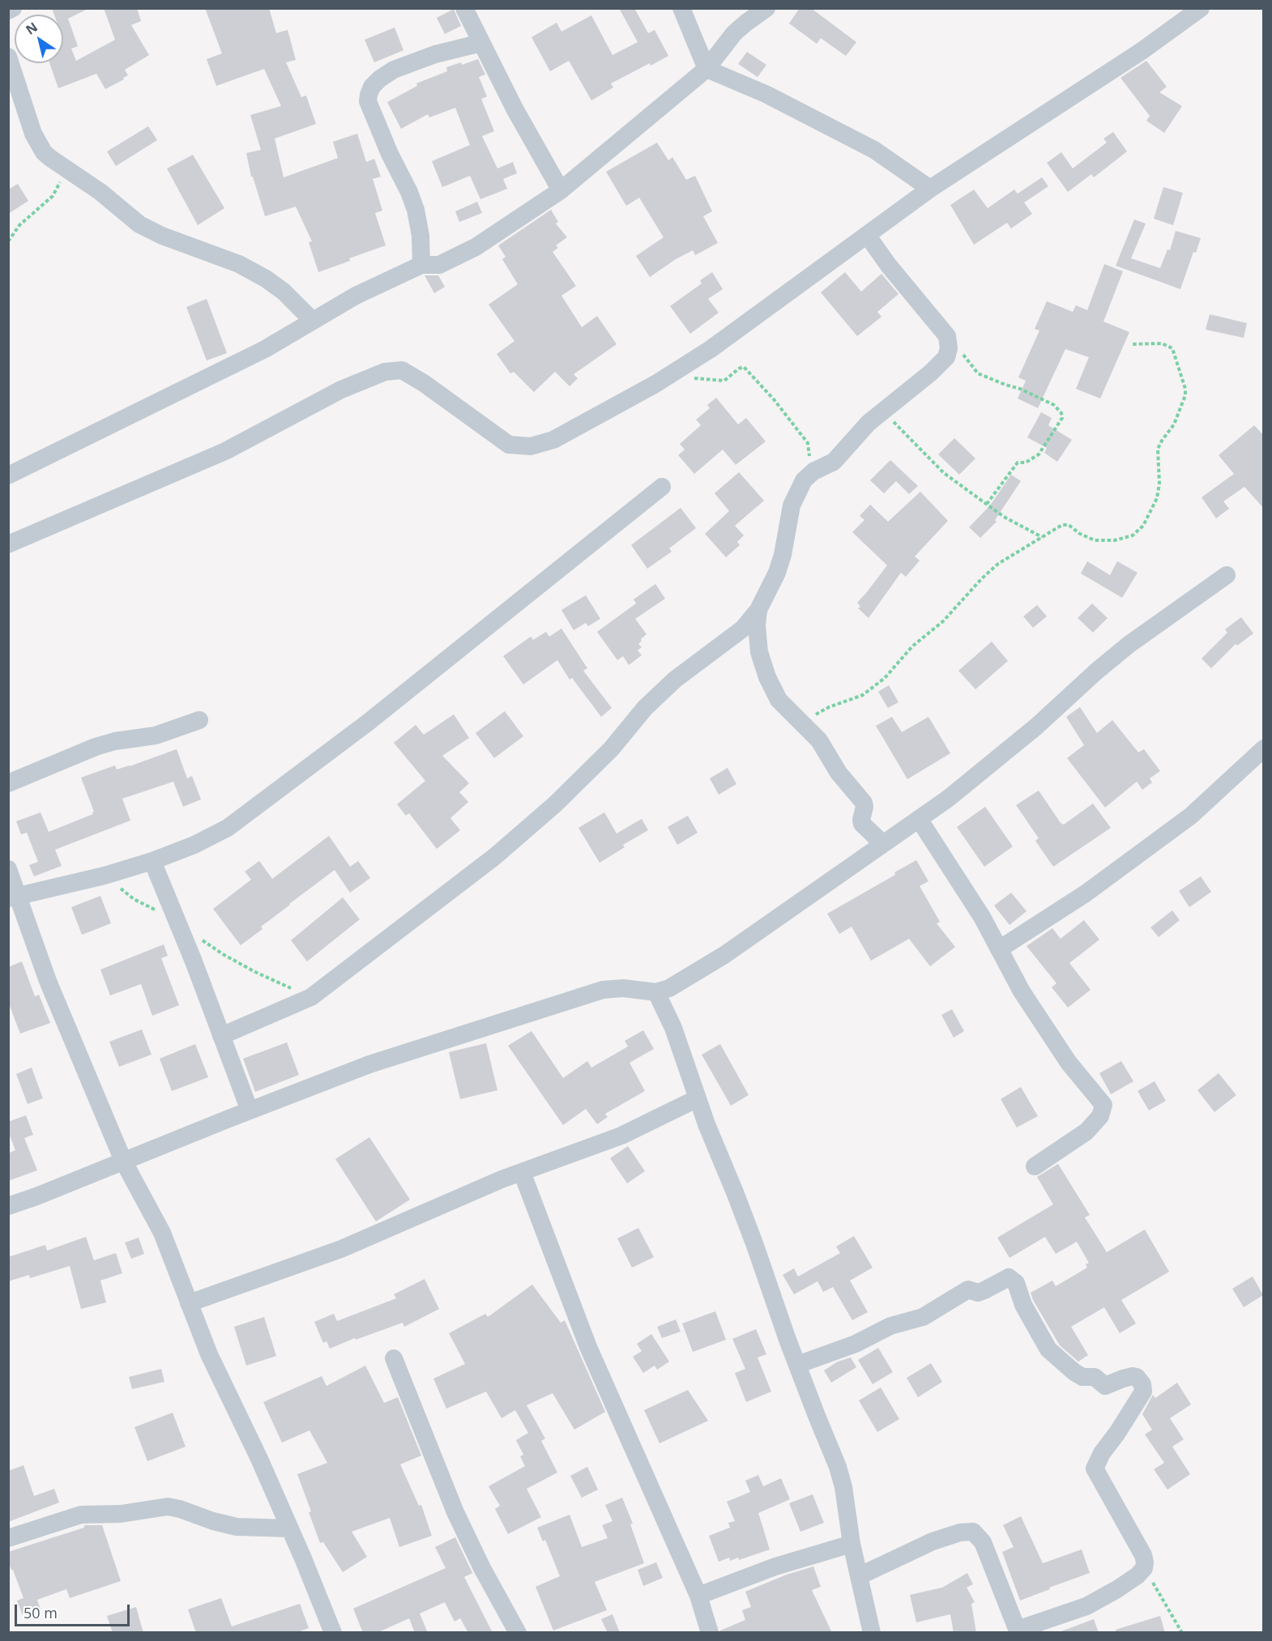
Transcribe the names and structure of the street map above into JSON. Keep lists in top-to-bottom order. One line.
{"scale_bar":"50 m","north":"top left"}
